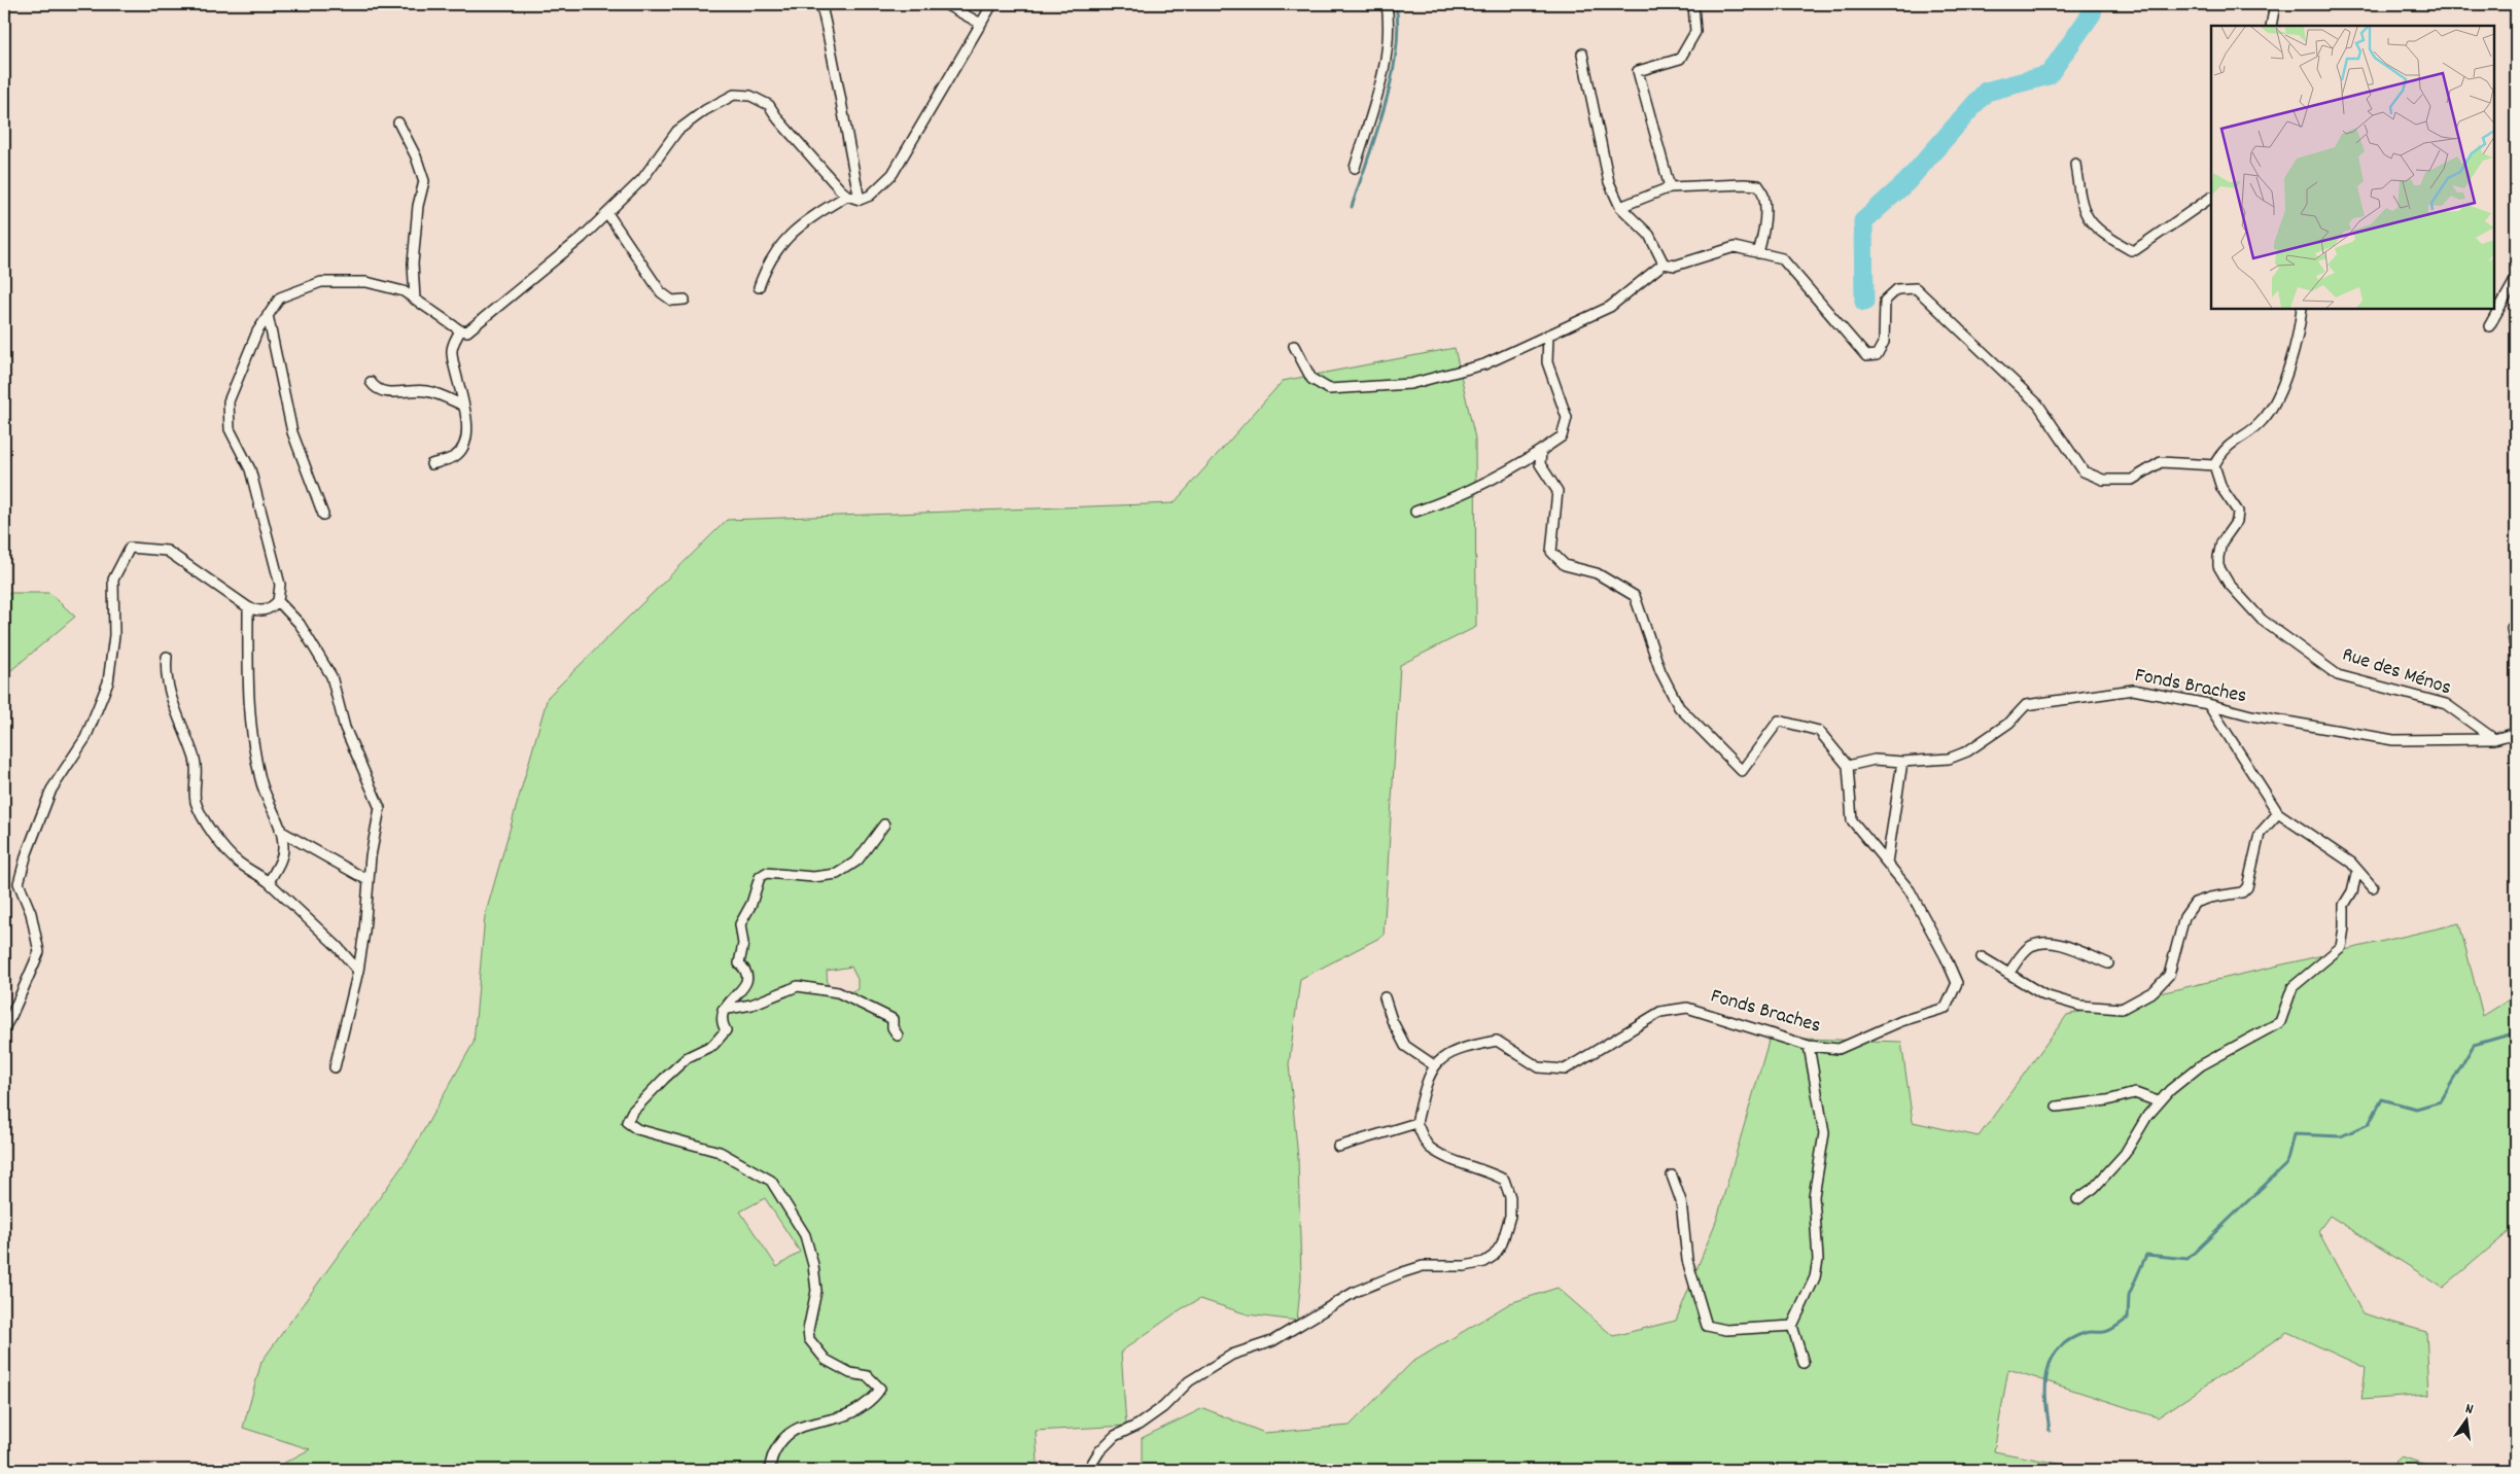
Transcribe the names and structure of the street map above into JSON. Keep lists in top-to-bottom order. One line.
{"streets":{"street":["Rue des Ménos","Fonds Braches"]},"crossings":[["Rue des Ménos","Fonds Braches"]],"north":"top"}
